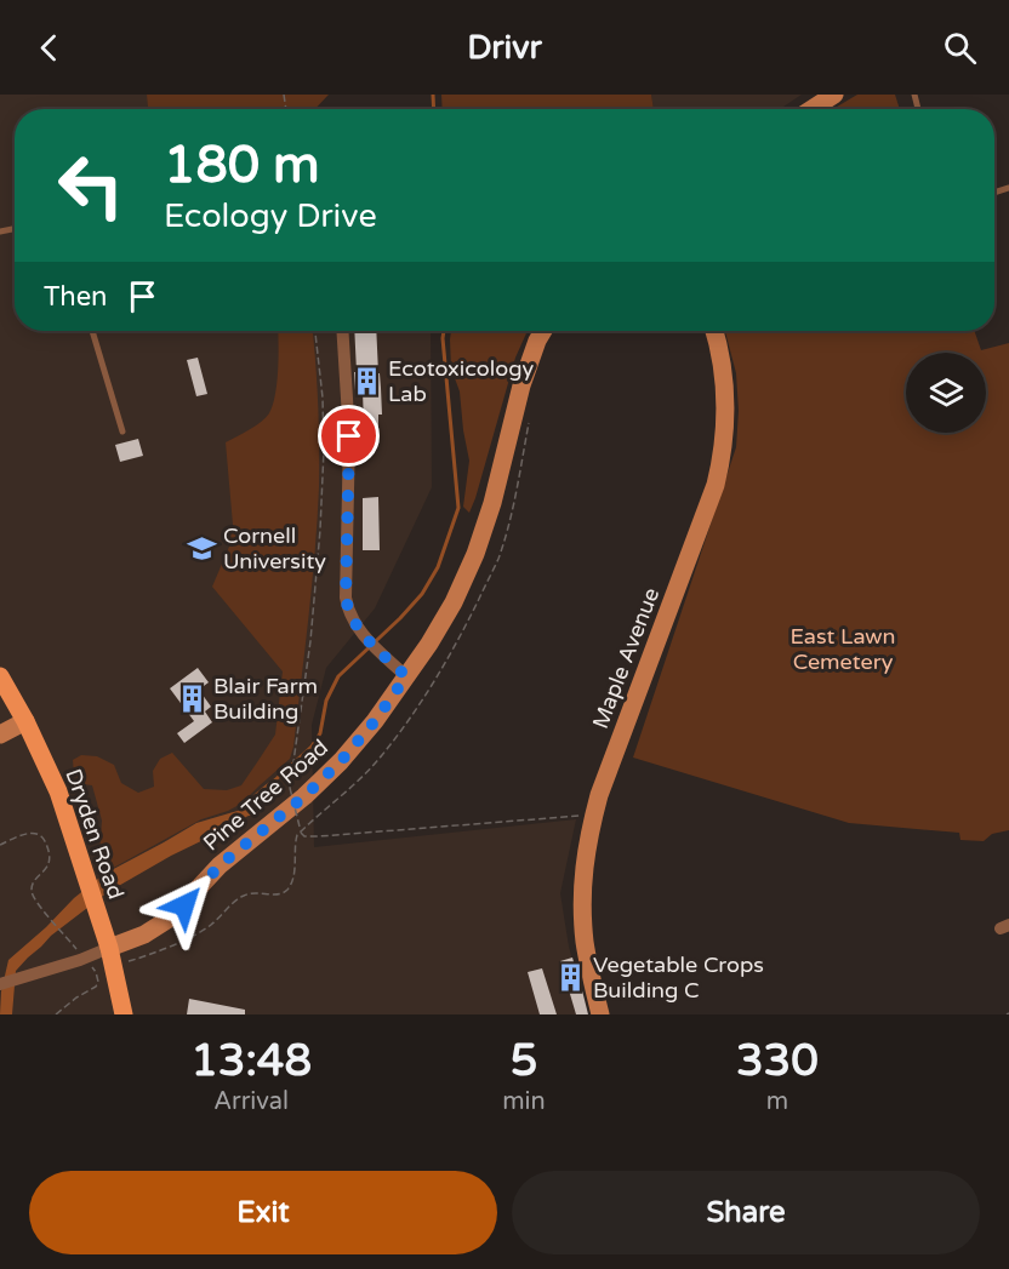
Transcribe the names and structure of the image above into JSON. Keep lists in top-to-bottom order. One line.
{"streets":{"main road":["Dryden Road"],"street":["Maple Avenue","Pine Tree Road"]},"crossings":[["Pine Tree Road","Dryden Road"]],"parks":["East Lawn Cemetery"],"places":{"building":["Ecotoxicology Lab","Blair Farm Building","Vegetable Crops Building C"],"school or university":["Cornell University"]},"page":{"header":"Drivr","turn":["180 m","Ecology Drive"],"then":"Then","eta":["13:48","Arrival","5","min","330","m"],"buttons":["Exit","Share"]}}
